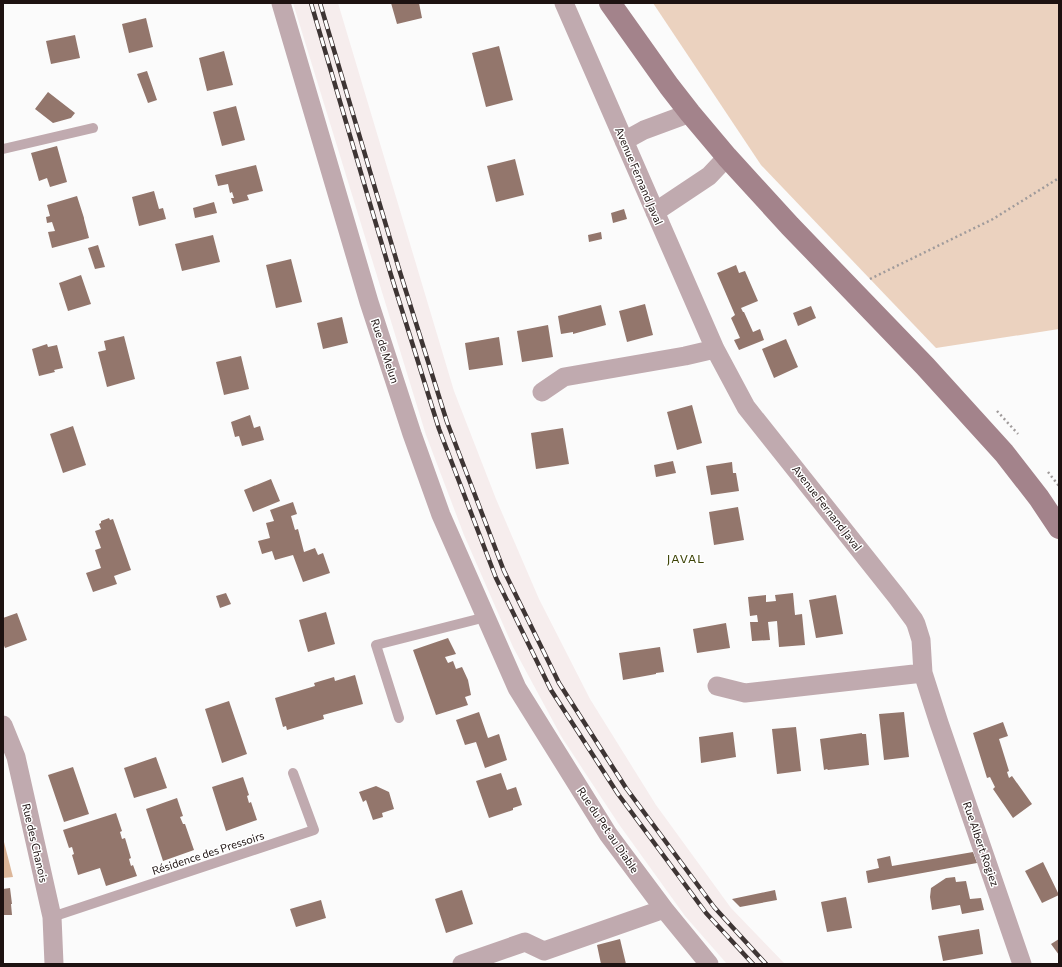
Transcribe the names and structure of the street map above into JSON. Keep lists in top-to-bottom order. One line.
{"streets":{"street":["Avenue Fernand Javal","Rue de Melun","Rue du Pet au Diable","Rue des Chanois","Rue Albert Rogiez"],"lane":["Résidence des Pressoirs"]},"crossings":[["Avenue Fernand Javal","Rue Albert Rogiez"],["Rue de Melun","Rue du Pet au Diable"],["Rue des Chanois","Résidence des Pressoirs"]],"districts":["JAVAL"]}
